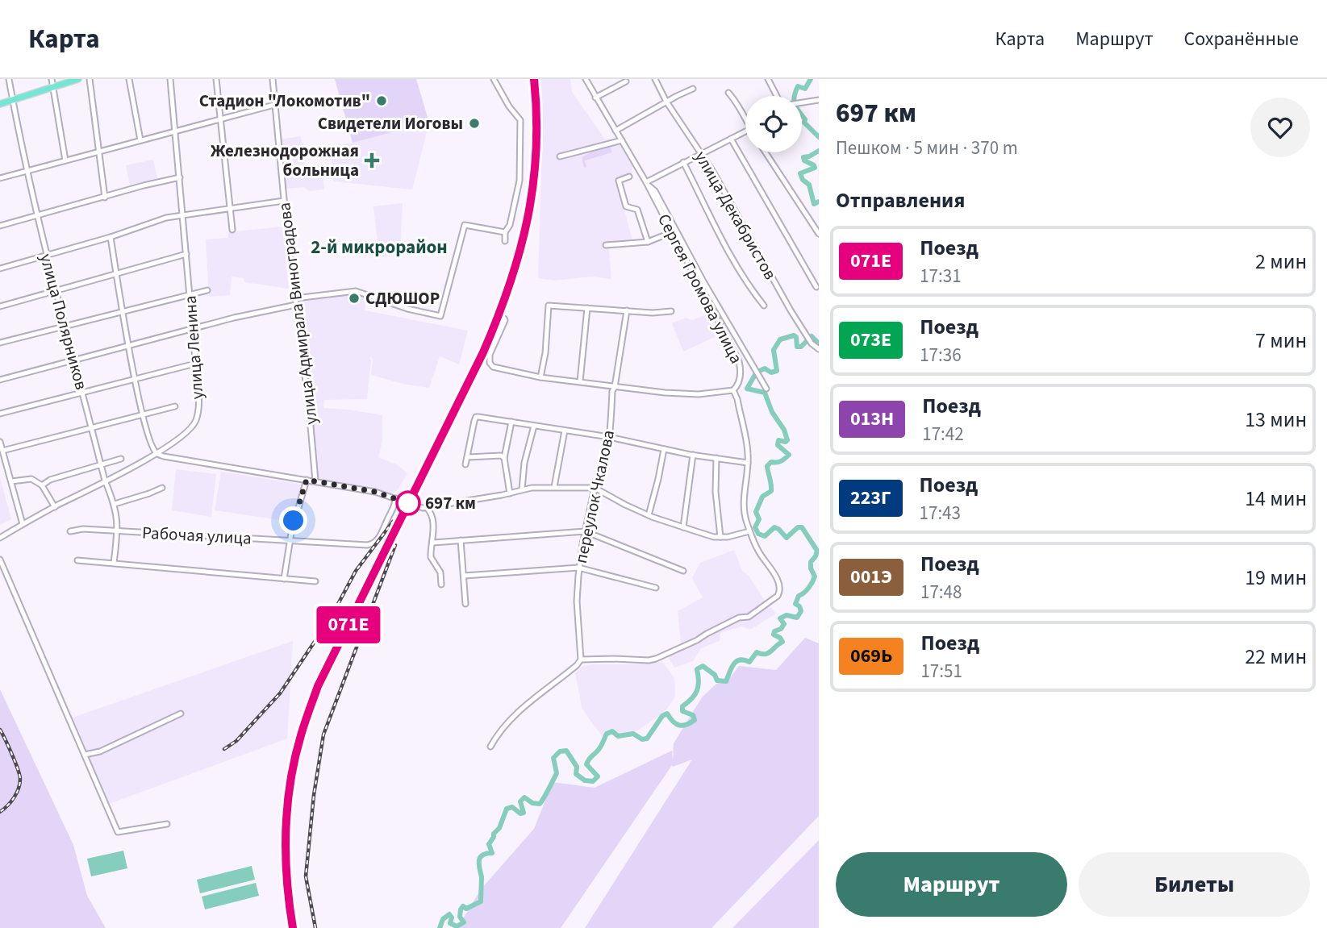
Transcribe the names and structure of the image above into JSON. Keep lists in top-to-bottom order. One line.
{"streets":{"street":["улица Декабристов","Сергея Громова улица","улица Адмирала Виноградова","улица Полярников","улица Ленина","переулок Чкалова","Рабочая улица"]},"crossings":[["Сергея Громова улица","переулок Чкалова"],["улица Полярников","улица Ленина"],["улица Полярников","Рабочая улица"]],"districts":["2-й микрорайон"],"places":{"other":["Стадион \"Локомотив\"","Свидетели Иоговы","СДЮШОР","697 км"],"health":["Железнодорожная больница"]},"page":{"header":"Карта","nav":["Карта","Маршрут","Сохранённые"],"on_map":"071Е","heading":[["697 км","Пешком · 5 мин · 370 m"],"Отправления"],"list":[{"mark":"071Е","name":"Поезд","note":"17:31","value":"2 мин"},{"mark":"073Е","name":"Поезд","note":"17:36","value":"7 мин"},{"mark":"013Н","name":"Поезд","note":"17:42","value":"13 мин"},{"mark":"223Г","name":"Поезд","note":"17:43","value":"14 мин"},{"mark":"001Э","name":"Поезд","note":"17:48","value":"19 мин"},{"mark":"069Ь","name":"Поезд","note":"17:51","value":"22 мин"}],"buttons":["Маршрут","Билеты"]}}
